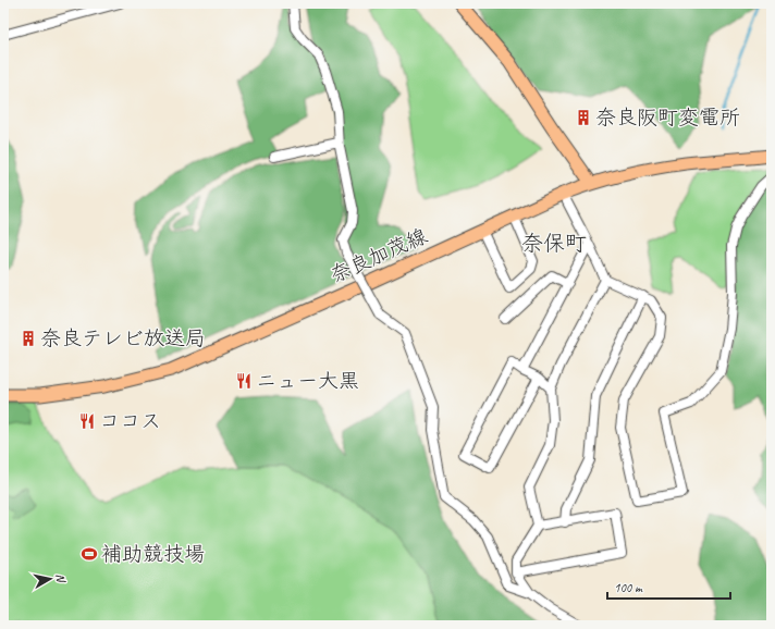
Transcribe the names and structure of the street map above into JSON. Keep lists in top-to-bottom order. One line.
{"streets":{"main road":["奈良加茂線"]},"districts":["奈保町"],"places":{"building":["奈良阪町変電所","奈良テレビ放送局"],"restaurant":["ニュー大黒","ココス"],"sports":["補助競技場"]},"scale_bar":"100 m","north":"right"}
